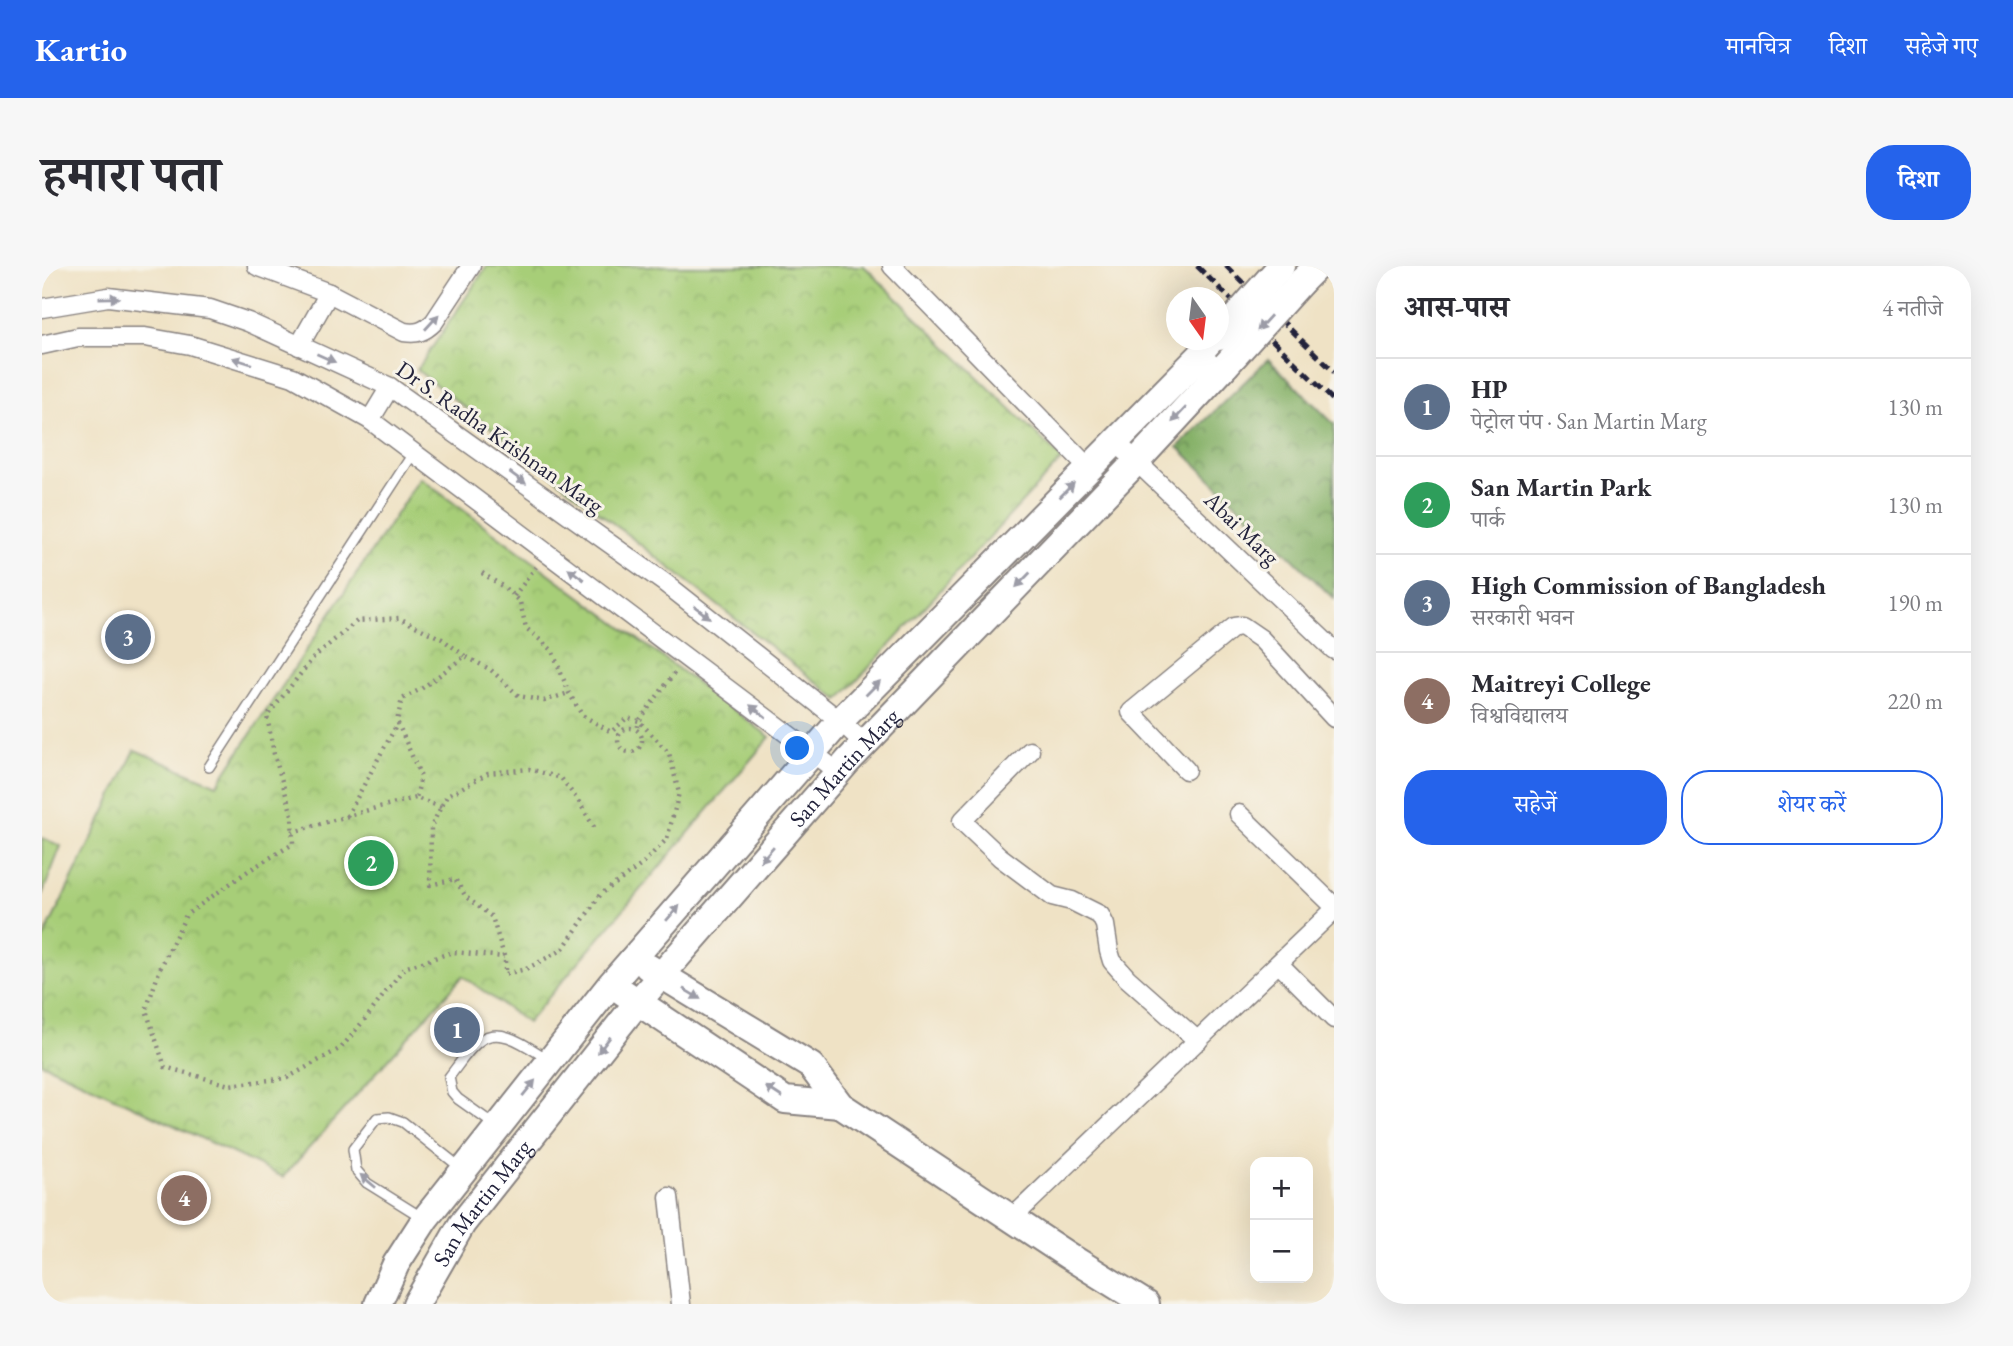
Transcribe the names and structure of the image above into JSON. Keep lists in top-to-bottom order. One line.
{"streets":{"street":["Dr S. Radha Krishnan Marg","Abai Marg","San Martin Marg"]},"crossings":[["Dr S. Radha Krishnan Marg","San Martin Marg"],["Abai Marg","San Martin Marg"]],"north":"bottom","page":{"header":"Kartio","nav":["मानचित्र","दिशा","सहेजे गए"],"title":"हमारा पता","buttons":["दिशा",["सहेजें","शेयर करें"]],"heading":["आस-पास","4 नतीजे"],"list":[{"mark":"1","name":"HP","note":"पेट्रोल पंप · San Martin Marg","value":"130 m"},{"mark":"2","name":"San Martin Park","note":"पार्क","value":"130 m"},{"mark":"3","name":"High Commission of Bangladesh","note":"सरकारी भवन","value":"190 m"},{"mark":"4","name":"Maitreyi College","note":"विश्वविद्यालय","value":"220 m"}],"pins":["3","2","1","4"],"map_buttons":["+","−"]}}
